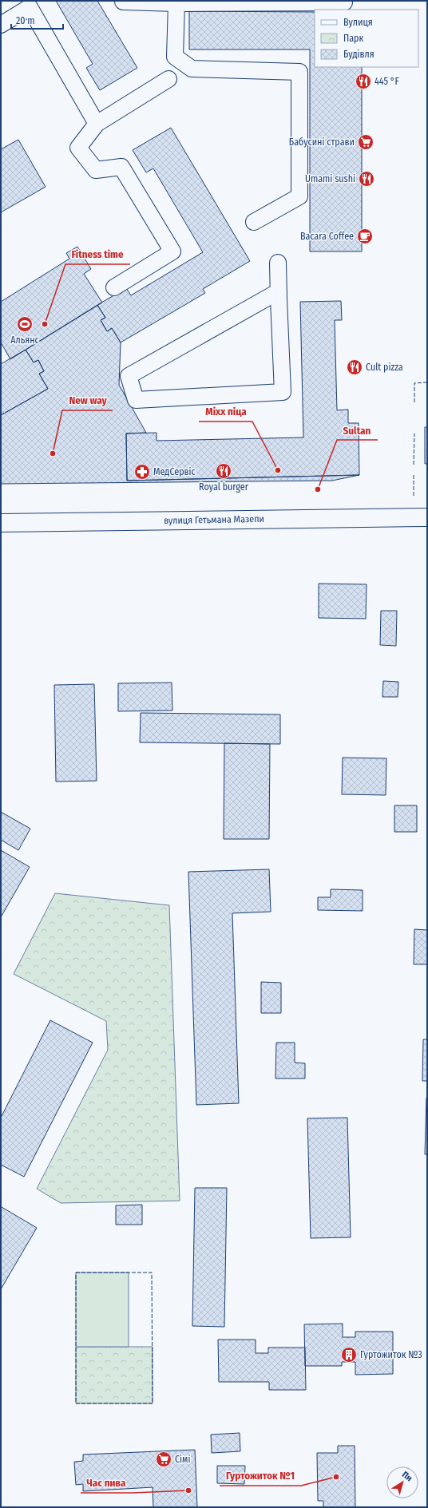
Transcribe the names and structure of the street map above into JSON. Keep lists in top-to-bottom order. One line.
{"streets":{"main road":["вулиця Гетьмана Мазепи"]},"places":{"restaurant":["445 °F","Umami sushi","Cult pizza","Royal burger"],"supermarket":["Бабусині страви","Сімі"],"cafe":["Bacara Coffee"],"sports":["Альянс"],"other":["Fitness time","New way","Mixx піца","Sultan","Гуртожиток №1","Час пива"],"pharmacy":["МедСервіс"],"building":["Гуртожиток №3"]},"legend":["Вулиця","Парк","Будівля"],"scale_bar":"20 m","north":"top right"}
